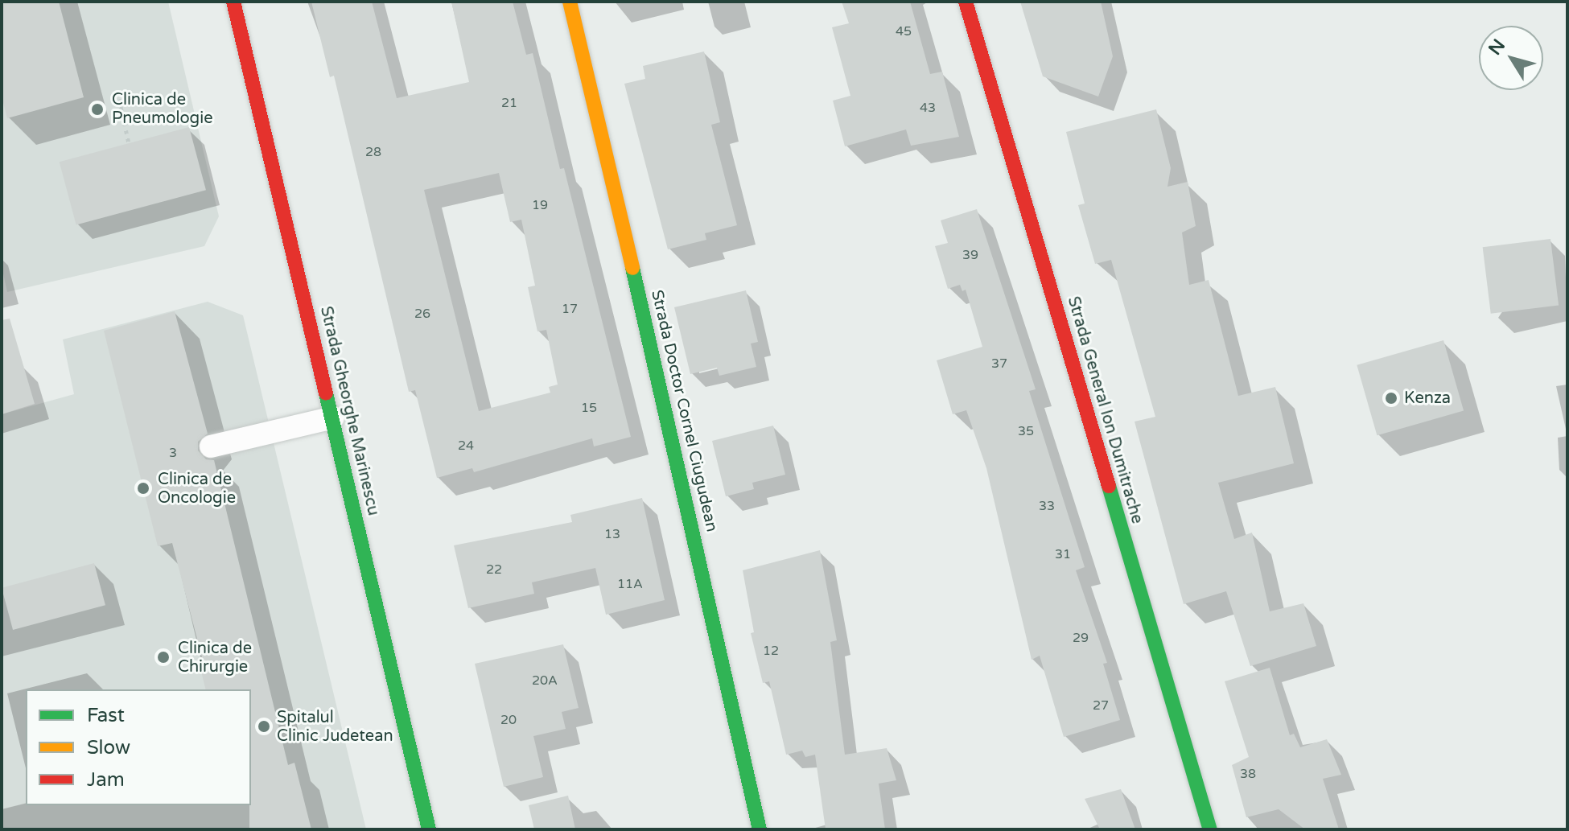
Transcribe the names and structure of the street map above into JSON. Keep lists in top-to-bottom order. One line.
{"streets":{"street":["Strada General Ion Dumitrache","Strada Gheorghe Marinescu","Strada Doctor Cornel Ciugudean"]},"places":["Clinica de Pneumologie","Kenza","Clinica de Oncologie","Clinica de Chirurgie","Spitalul Clinic Judetean"],"house_numbers":["45","21","43","28","19","39","17","26","37","15","35","24","3","33","13","31","22","11A","29","12","20A","27","20","38"],"legend":["Fast","Slow","Jam"],"north":"top left"}
